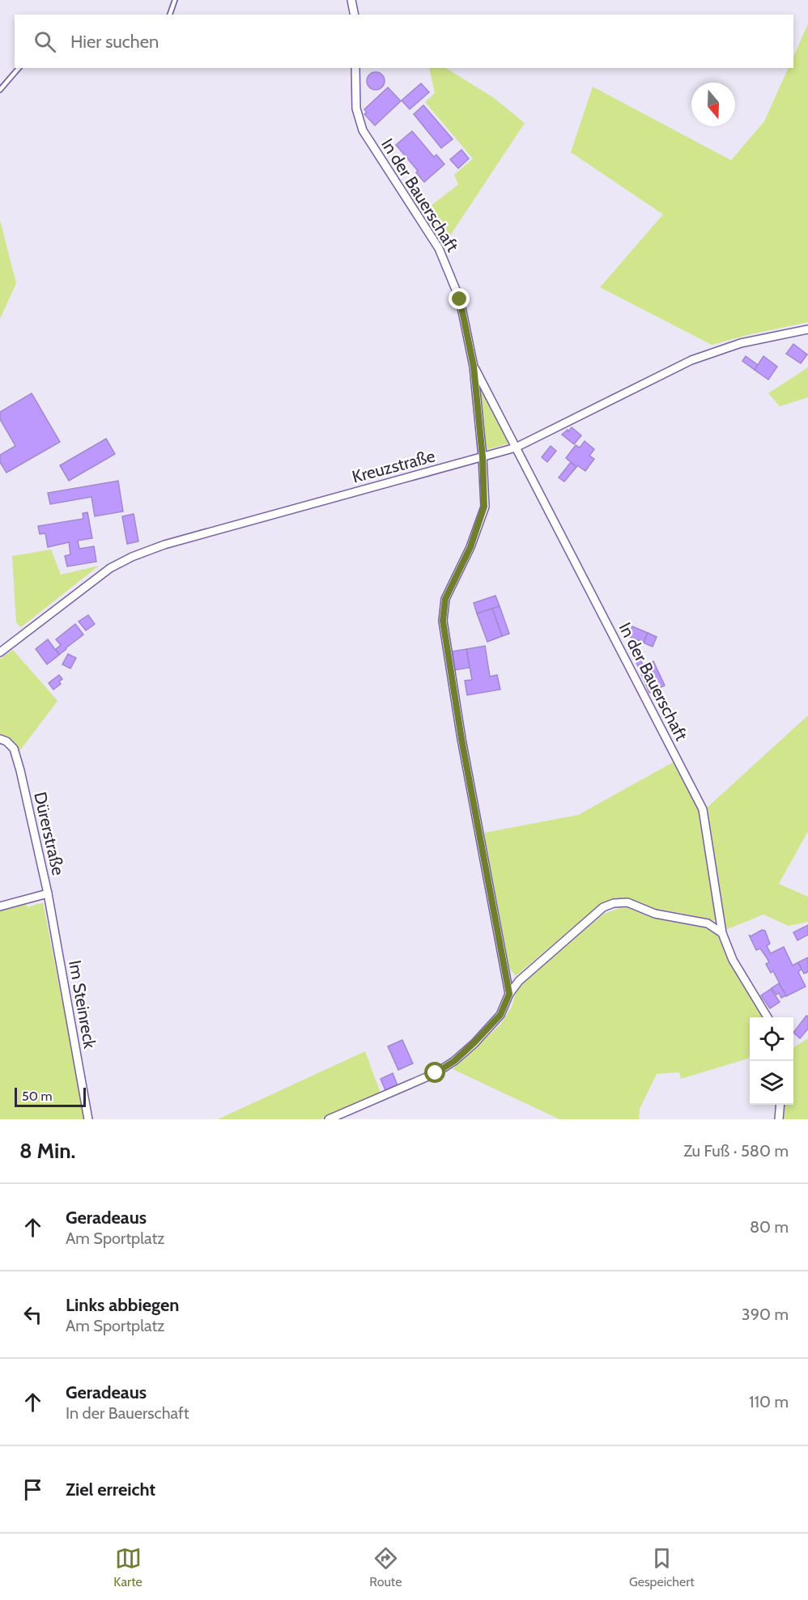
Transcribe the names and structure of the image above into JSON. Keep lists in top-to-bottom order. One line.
{"streets":{"street":["In der Bauerschaft","Kreuzstraße","Dürerstraße","Im Steinreck"]},"crossings":[["In der Bauerschaft","Kreuzstraße"],["Dürerstraße","Im Steinreck"]],"scale_bar":"50 m","north":"bottom","page":{"search":"Hier suchen","scale":"50 m","heading":["8 Min.","Zu Fuß · 580 m"],"list":[["Geradeaus","Am Sportplatz","80 m"],["Links abbiegen","Am Sportplatz","390 m"],["Geradeaus","In der Bauerschaft","110 m"],"Ziel erreicht"],"nav":["Karte","Route","Gespeichert"]}}
